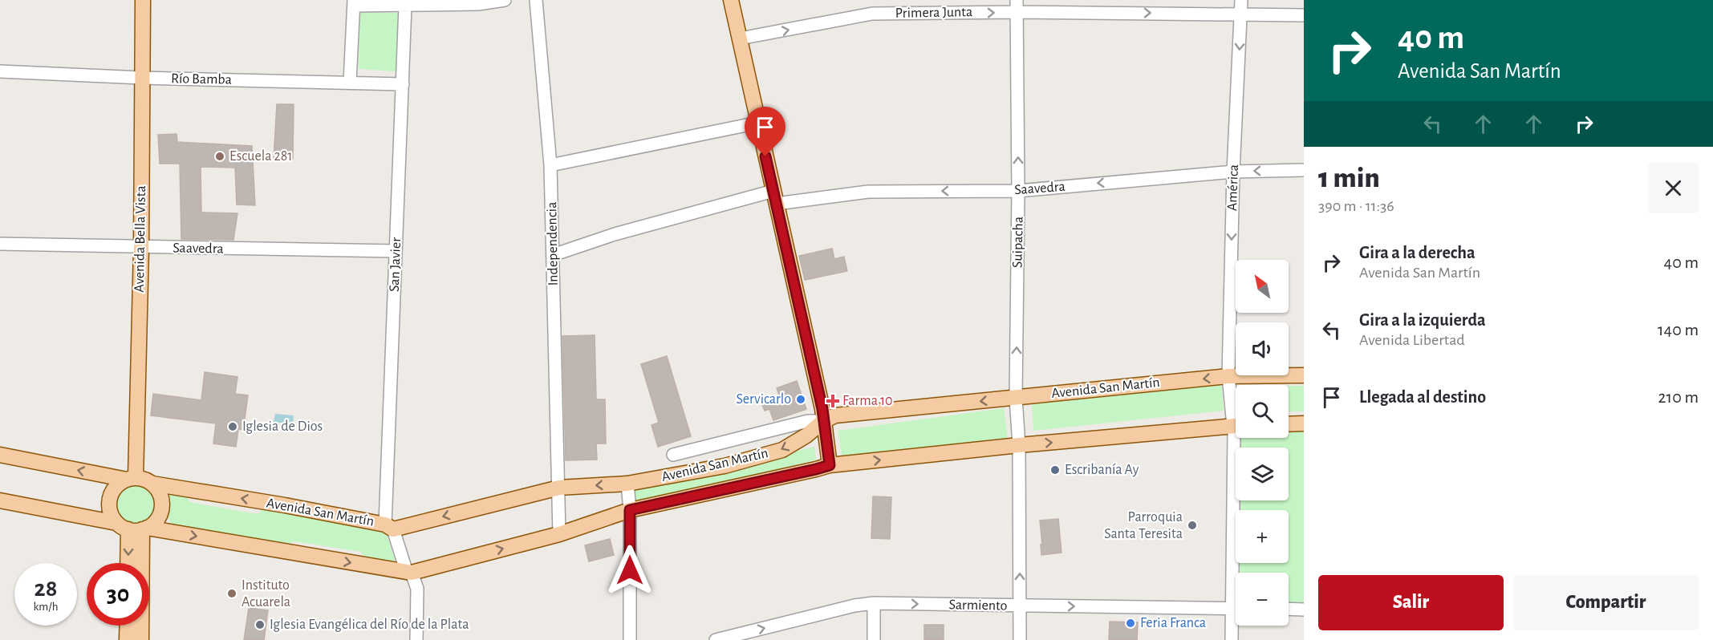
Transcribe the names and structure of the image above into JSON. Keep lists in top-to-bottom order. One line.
{"streets":{"main road":["Avenida Bella Vista","Avenida San Martín"],"street":["Primera Junta","Río Bamba","América","Saavedra","Suipacha","Independencia","San Javier","Sarmiento"]},"crossings":[["Primera Junta","América"],["Primera Junta","Suipacha"],["Río Bamba","Avenida Bella Vista"],["Río Bamba","San Javier"],["América","Saavedra"],["América","Avenida San Martín"],["Saavedra","Avenida Bella Vista"],["Saavedra","Suipacha"],["Saavedra","Independencia"],["Saavedra","San Javier"],["Avenida Bella Vista","Avenida San Martín"],["Suipacha","Avenida San Martín"],["Suipacha","Sarmiento"],["Independencia","Avenida San Martín"],["San Javier","Avenida San Martín"]],"one_way":["Primera Junta","América","Saavedra","Suipacha","Sarmiento"],"places":{"other":["Escuela 281","Servicarlo","Iglesia de Dios","Escribanía Ay","Parroquia Santa Teresita","Instituto Acuarela","Feria Franca","Iglesia Evangélica del Río de la Plata"],"health":["Farma 10"]},"north":"top left","page":{"turn":["40 m","Avenida San Martín"],"heading":["1 min","390 m · 11:36"],"list":[{"name":"Gira a la derecha","note":"Avenida San Martín","value":"40 m"},{"name":"Gira a la izquierda","note":"Avenida Libertad","value":"140 m"},{"name":"Llegada al destino","value":"210 m"}],"map_buttons":["+","−"],"speed":"28 km/h","limit":"30","buttons":["Salir","Compartir"]}}
